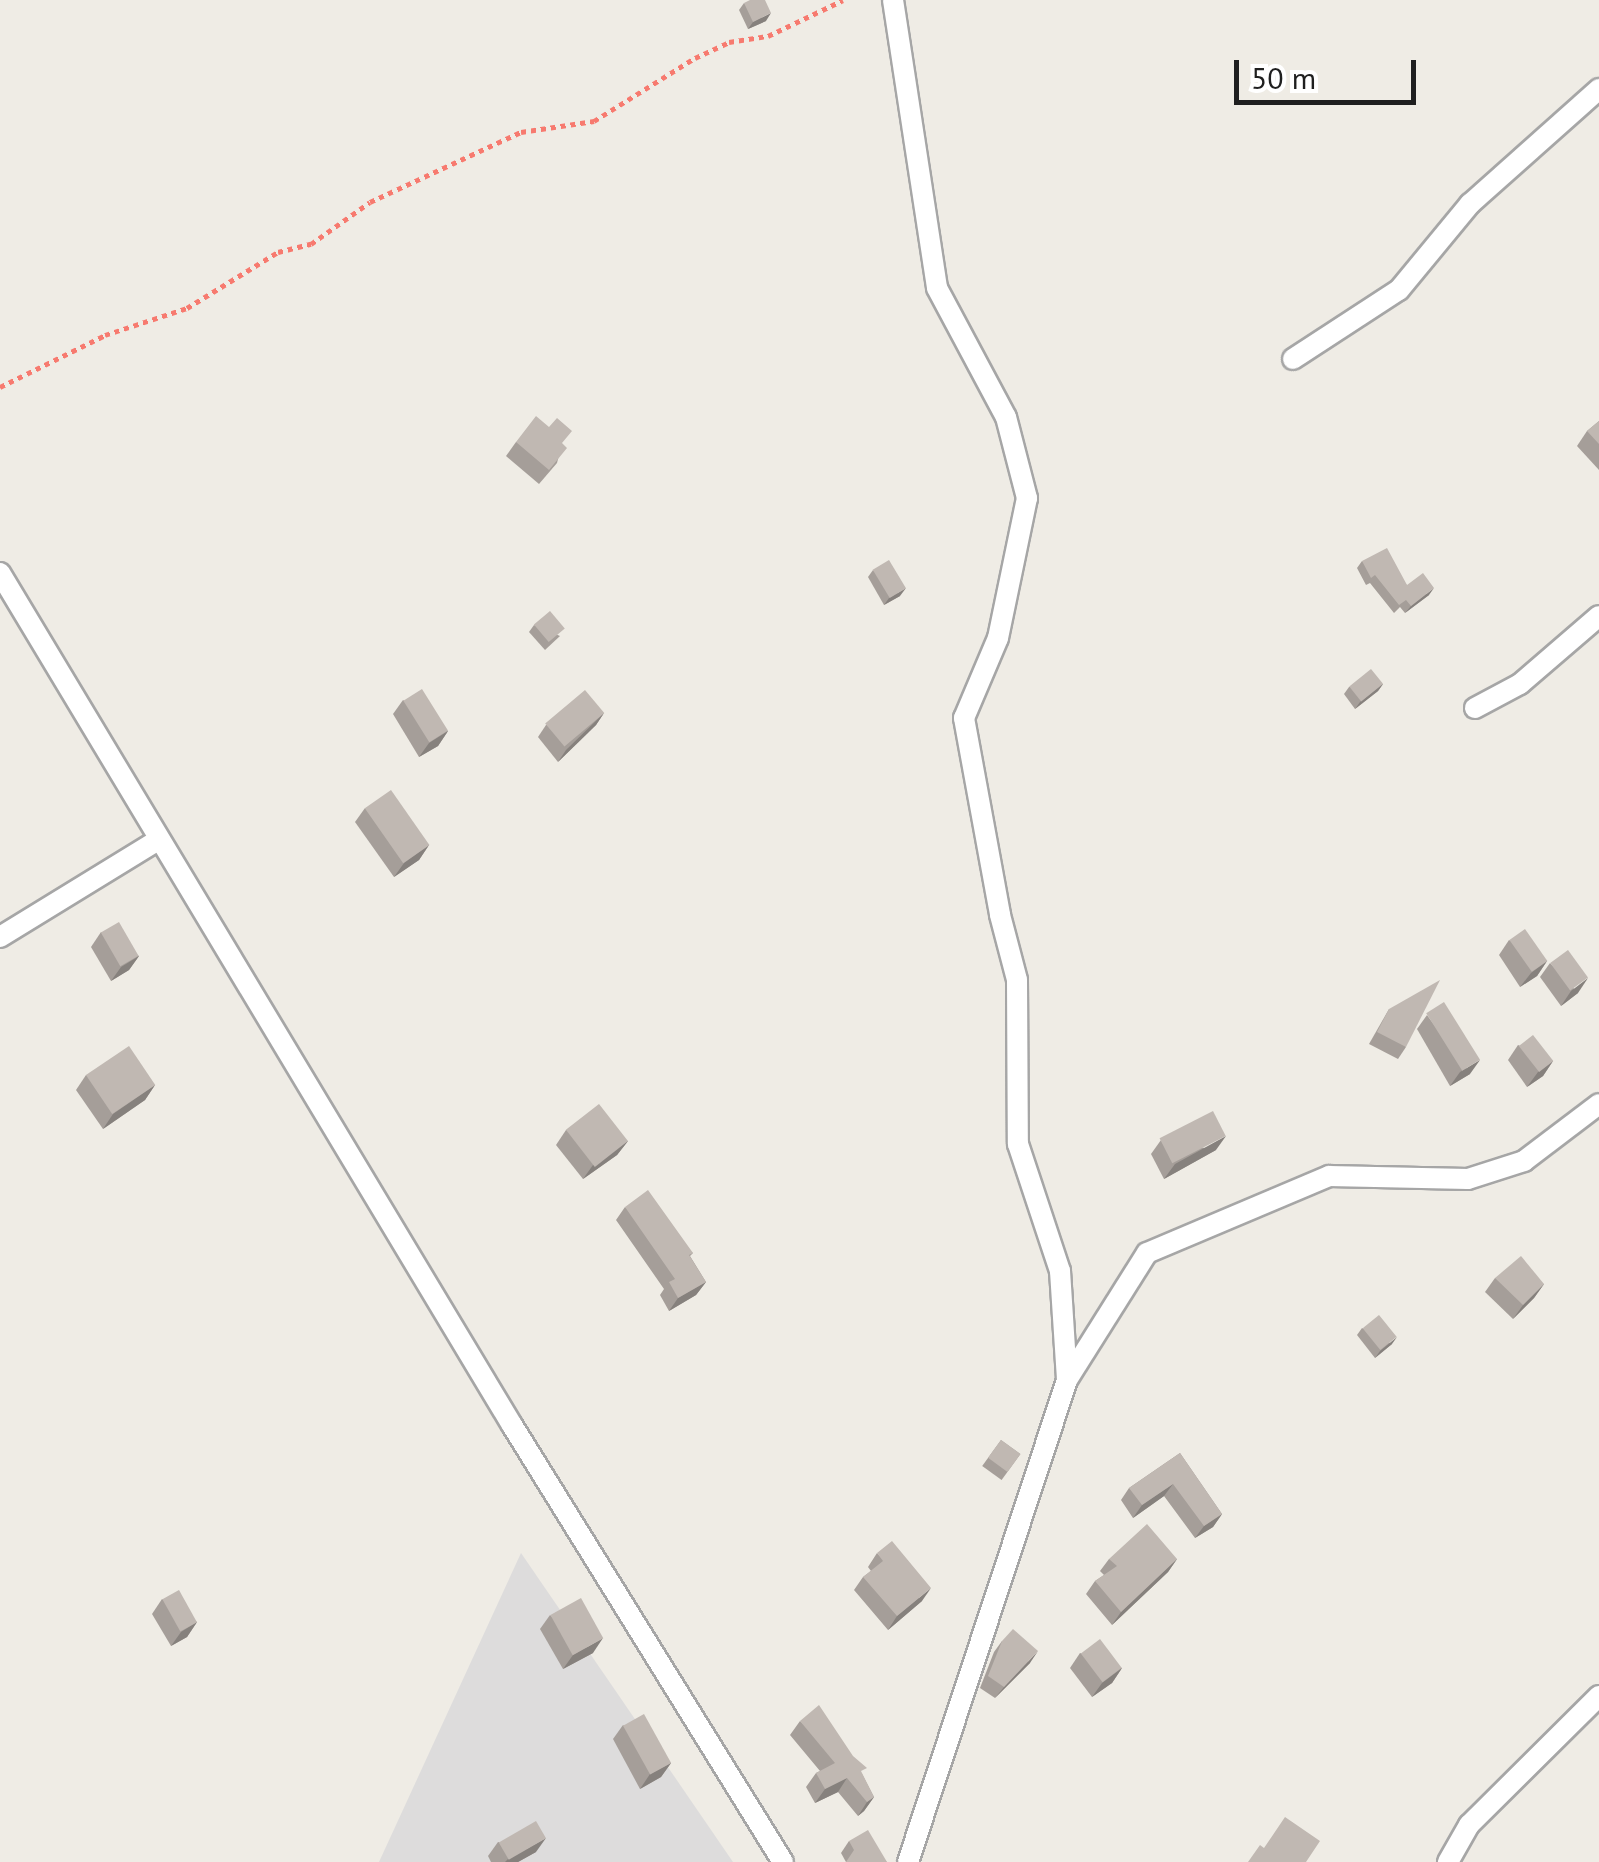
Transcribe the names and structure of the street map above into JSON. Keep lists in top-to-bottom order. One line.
{"scale_bar":"50 m"}
